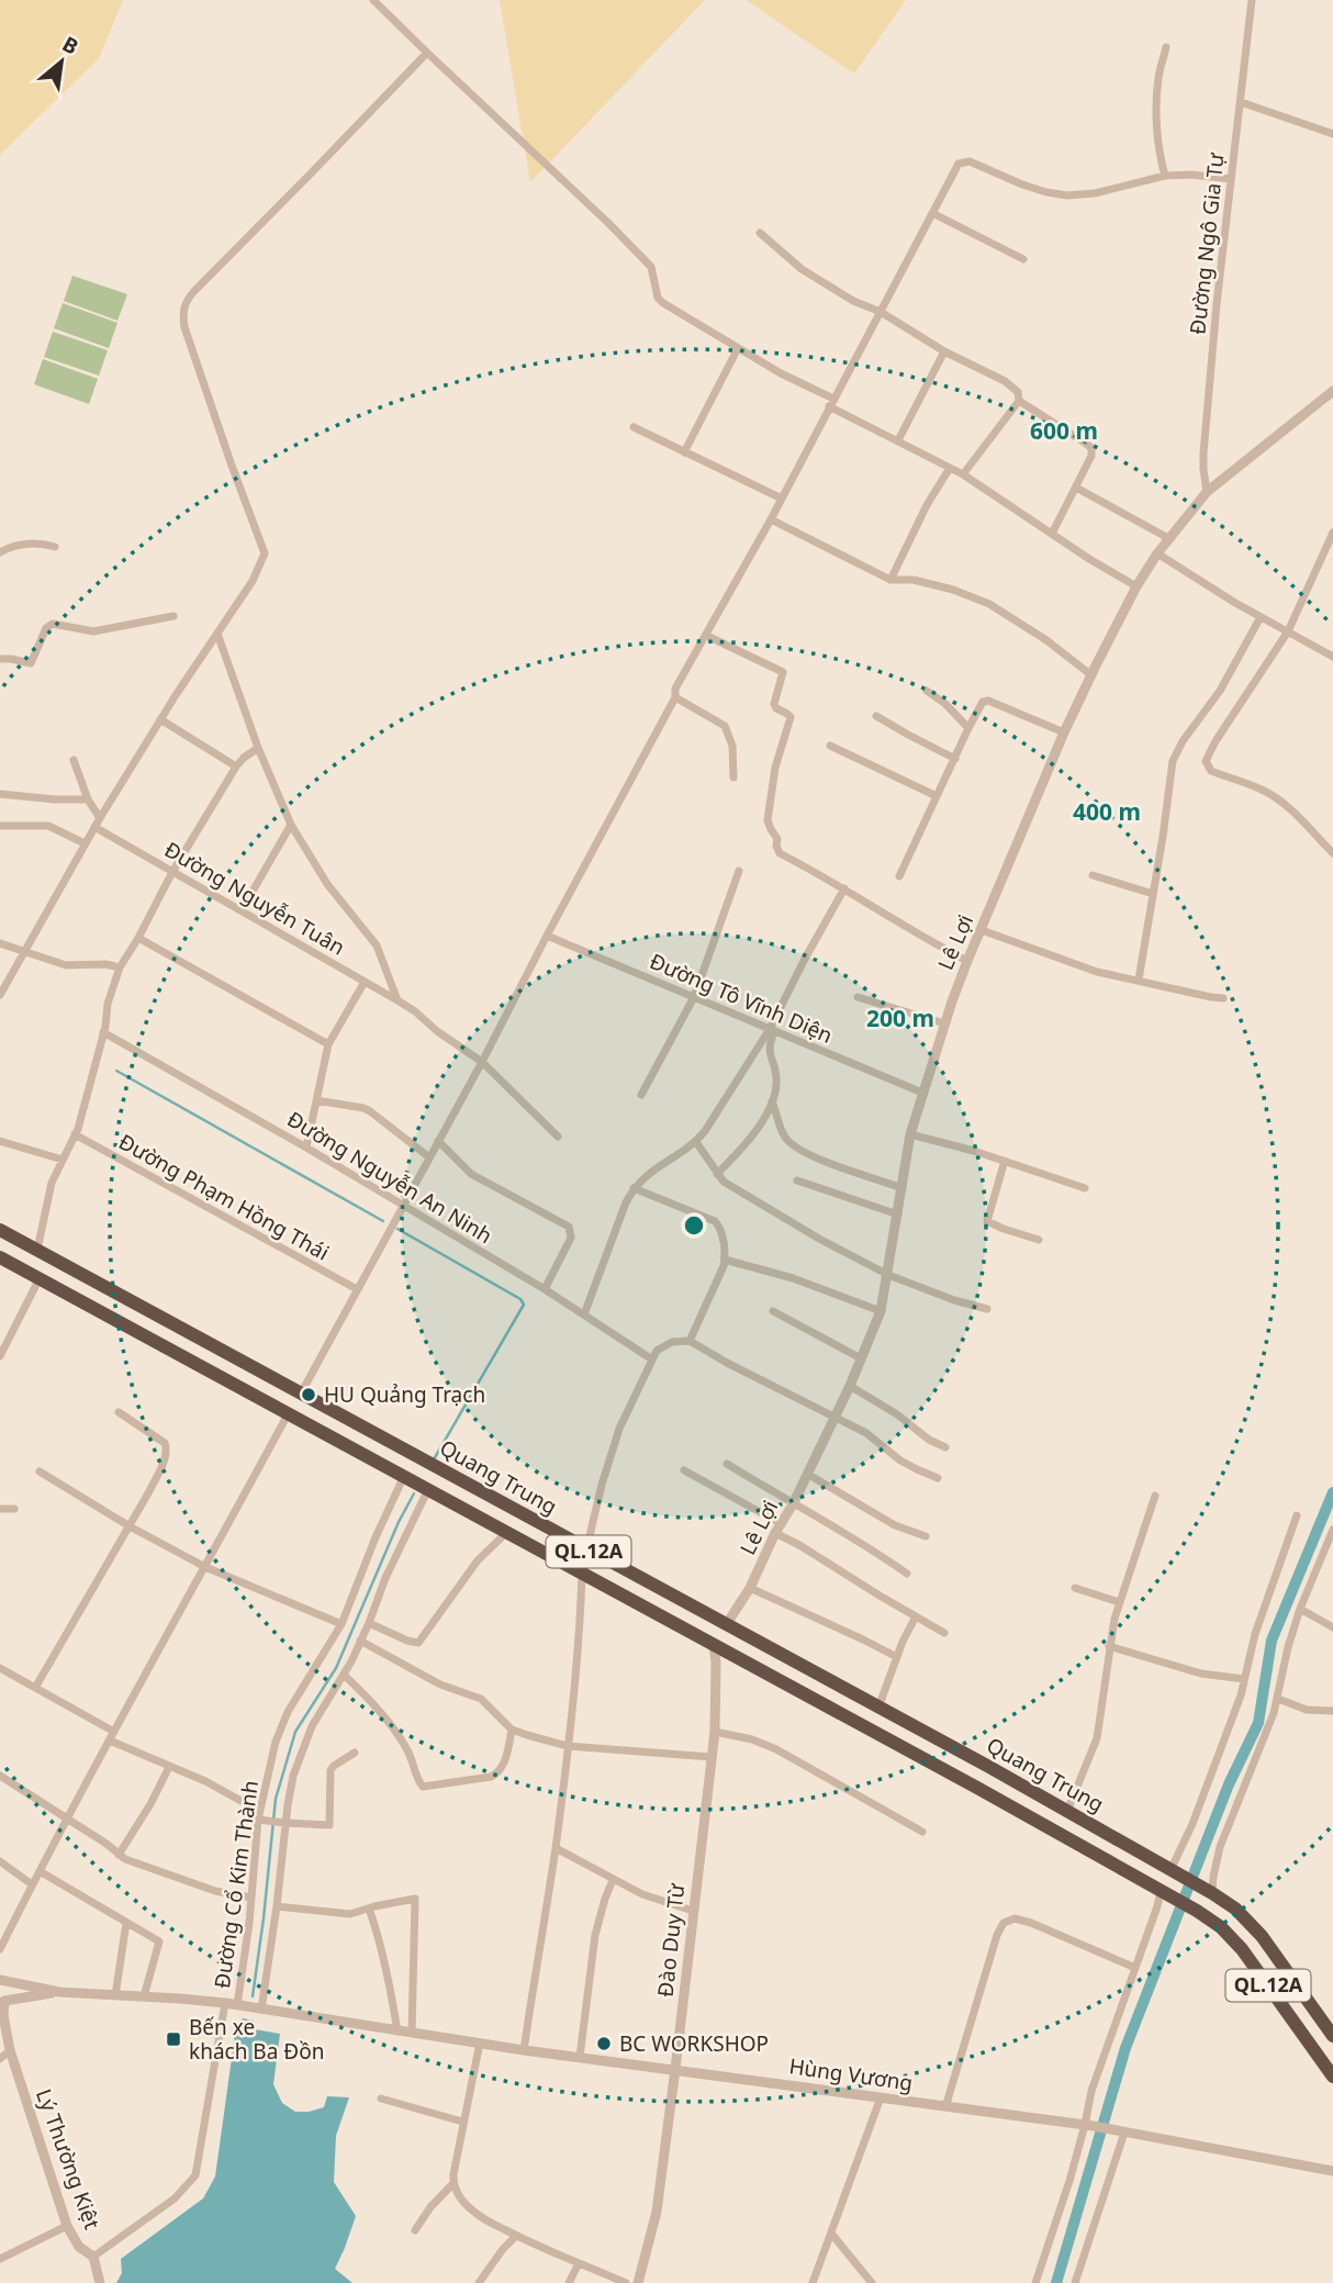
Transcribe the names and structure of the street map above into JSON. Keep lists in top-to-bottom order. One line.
{"streets":{"highway":["Quang Trung","QL.12A"],"street":["Đường Ngô Gia Tự","Đường Nguyễn Tuân","Lê Lợi","Đường Tô Vĩnh Diện","Đường Nguyễn An Ninh","Đường Phạm Hồng Thái","Đường Cổ Kim Thành","Đào Duy Từ","Hùng Vương","Lý Thường Kiệt"]},"crossings":[["Đường Ngô Gia Tự","Lê Lợi"],["Lê Lợi","Đường Tô Vĩnh Diện"],["Lê Lợi","Quang Trung"],["Quang Trung","QL.12A"],["QL.12A","Đường Cổ Kim Thành"],["QL.12A","Đào Duy Từ"],["Đường Cổ Kim Thành","Hùng Vương"],["Đào Duy Từ","Hùng Vương"]],"places":{"other":["HU Quảng Trạch","BC WORKSHOP"],"transit":["Bến xe khách Ba Đồn"]},"north":"top right","rings":["600 m","400 m","200 m"]}
